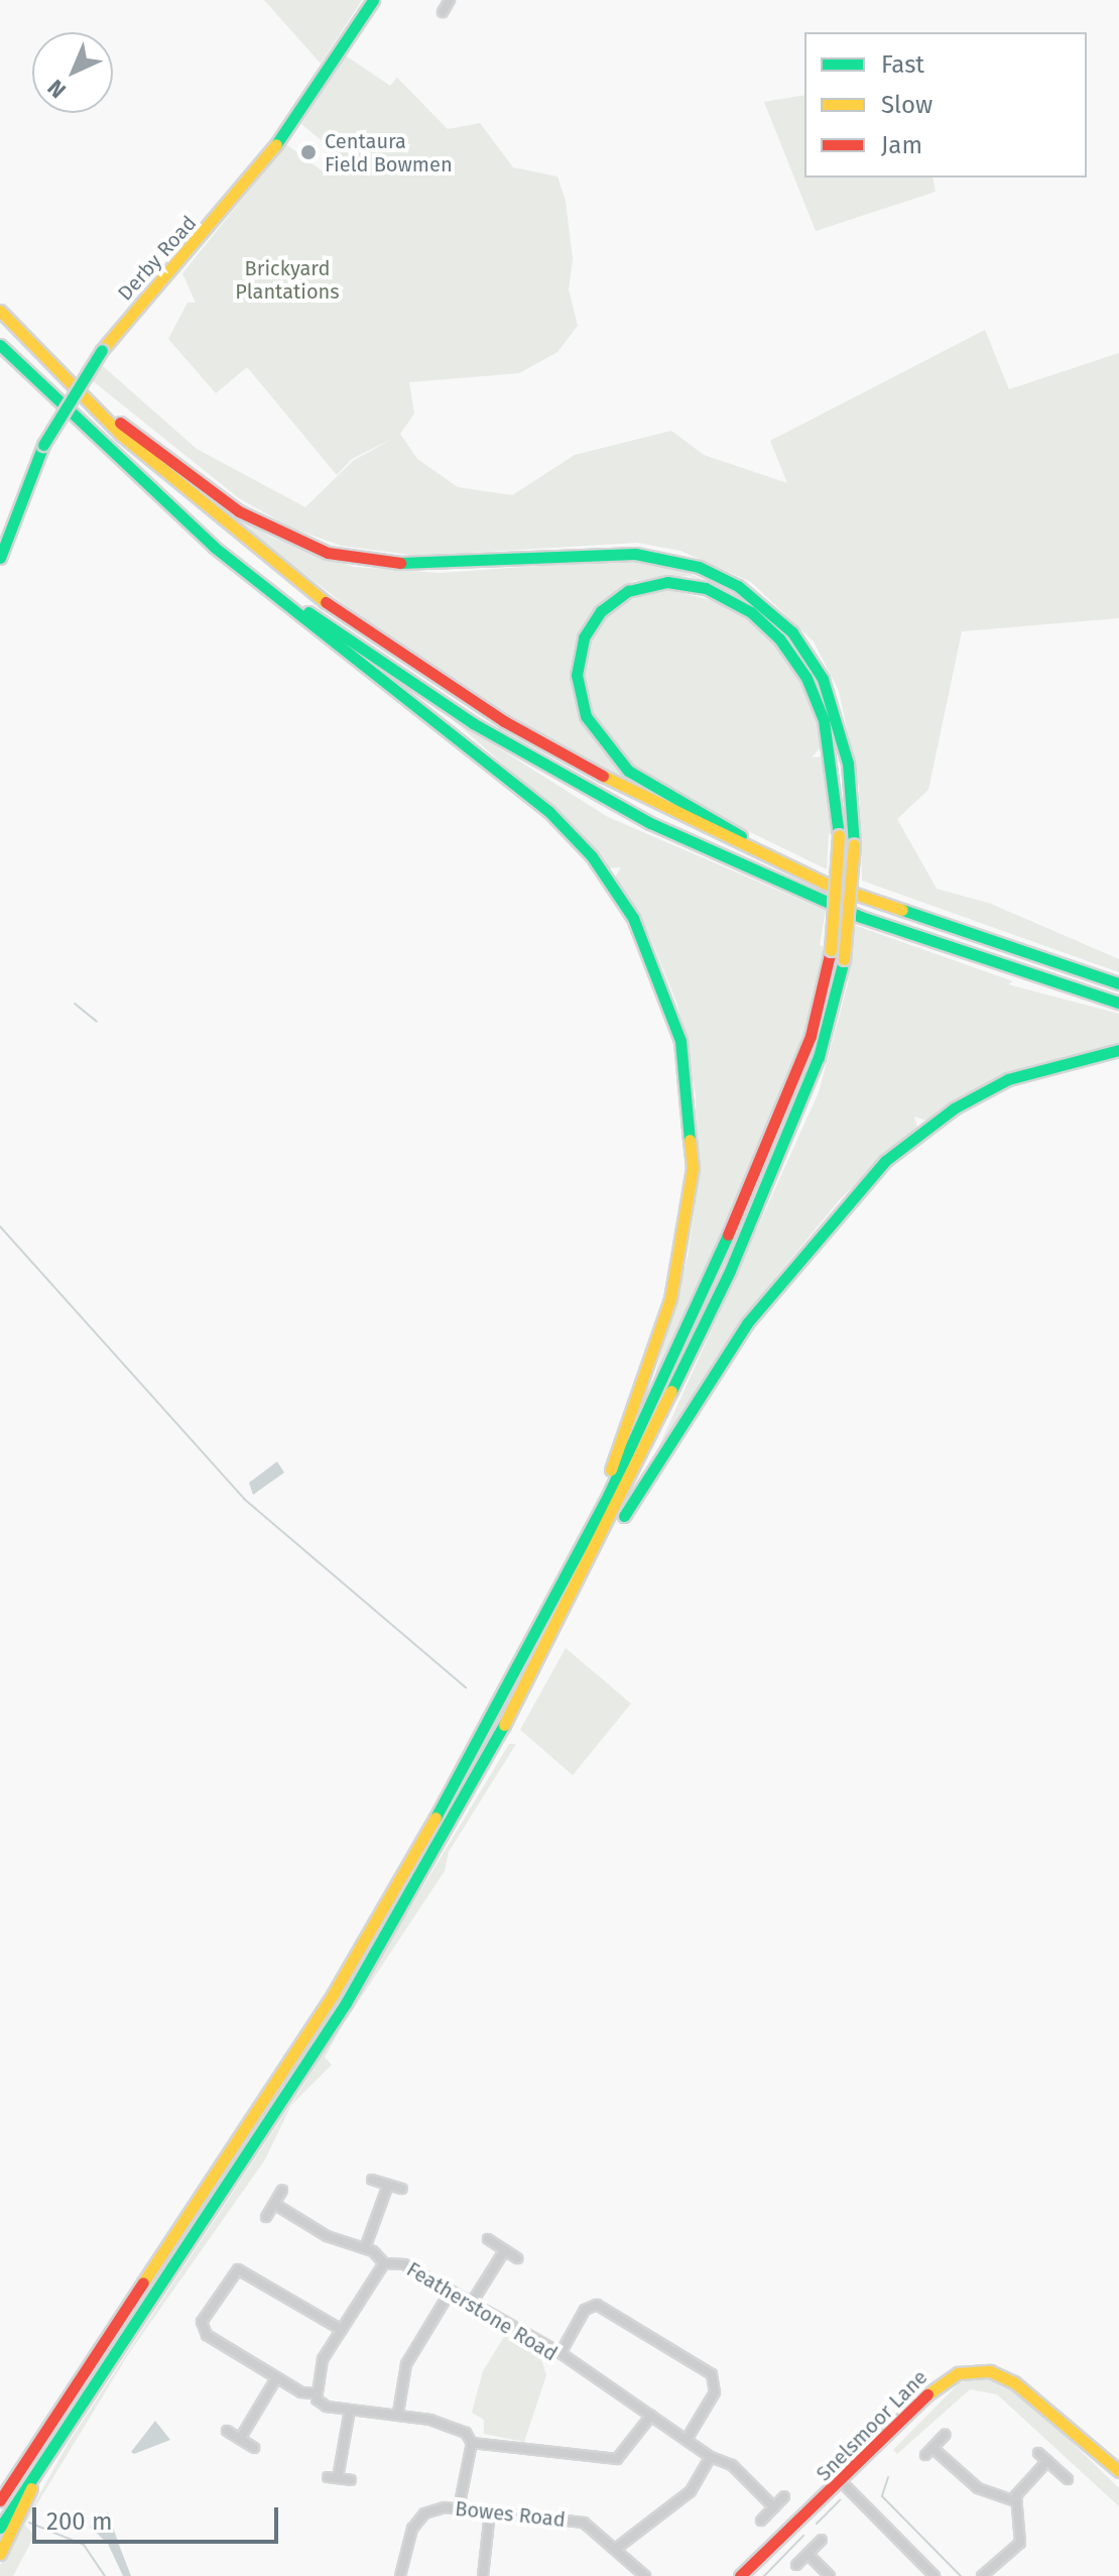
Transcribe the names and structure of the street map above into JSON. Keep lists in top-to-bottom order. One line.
{"streets":{"main road":["Derby Road","Snelsmoor Lane"],"street":["Featherstone Road","Bowes Road"]},"parks":["Brickyard Plantations"],"places":["Centaura Field Bowmen"],"legend":["Fast","Slow","Jam"],"scale_bar":"200 m","north":"bottom left"}
